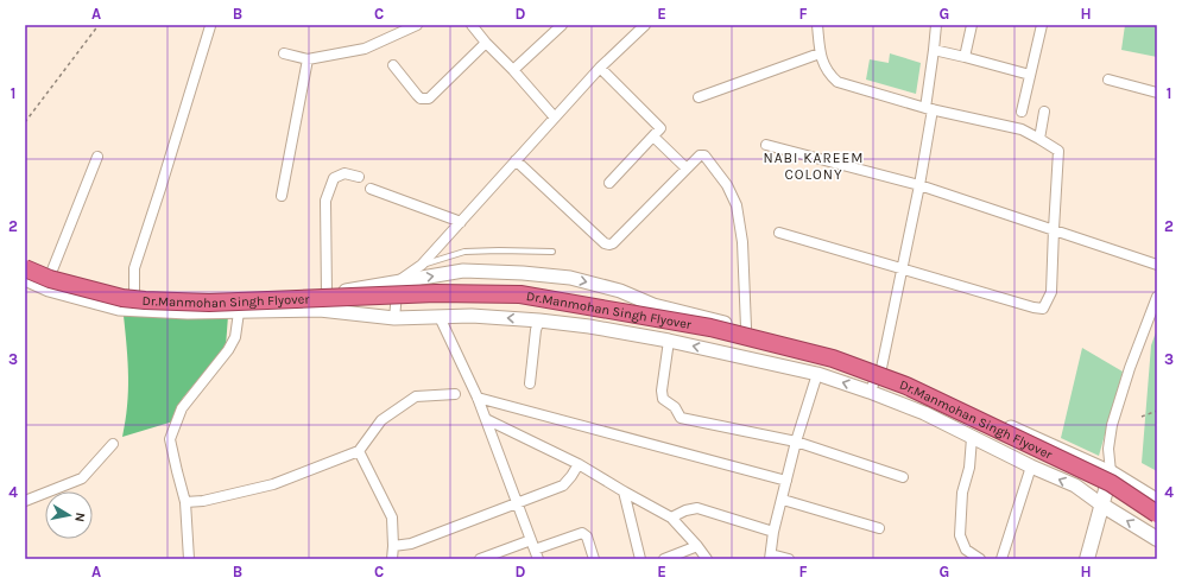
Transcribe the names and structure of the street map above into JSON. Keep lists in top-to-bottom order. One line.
{"streets":{"highway":["Dr.Manmohan Singh Flyover"]},"districts":["NABI KAREEM COLONY"],"north":"right","grid":{"columns":["A","B","C","D","E","F","G","H"],"rows":["1","2","3","4"]}}
